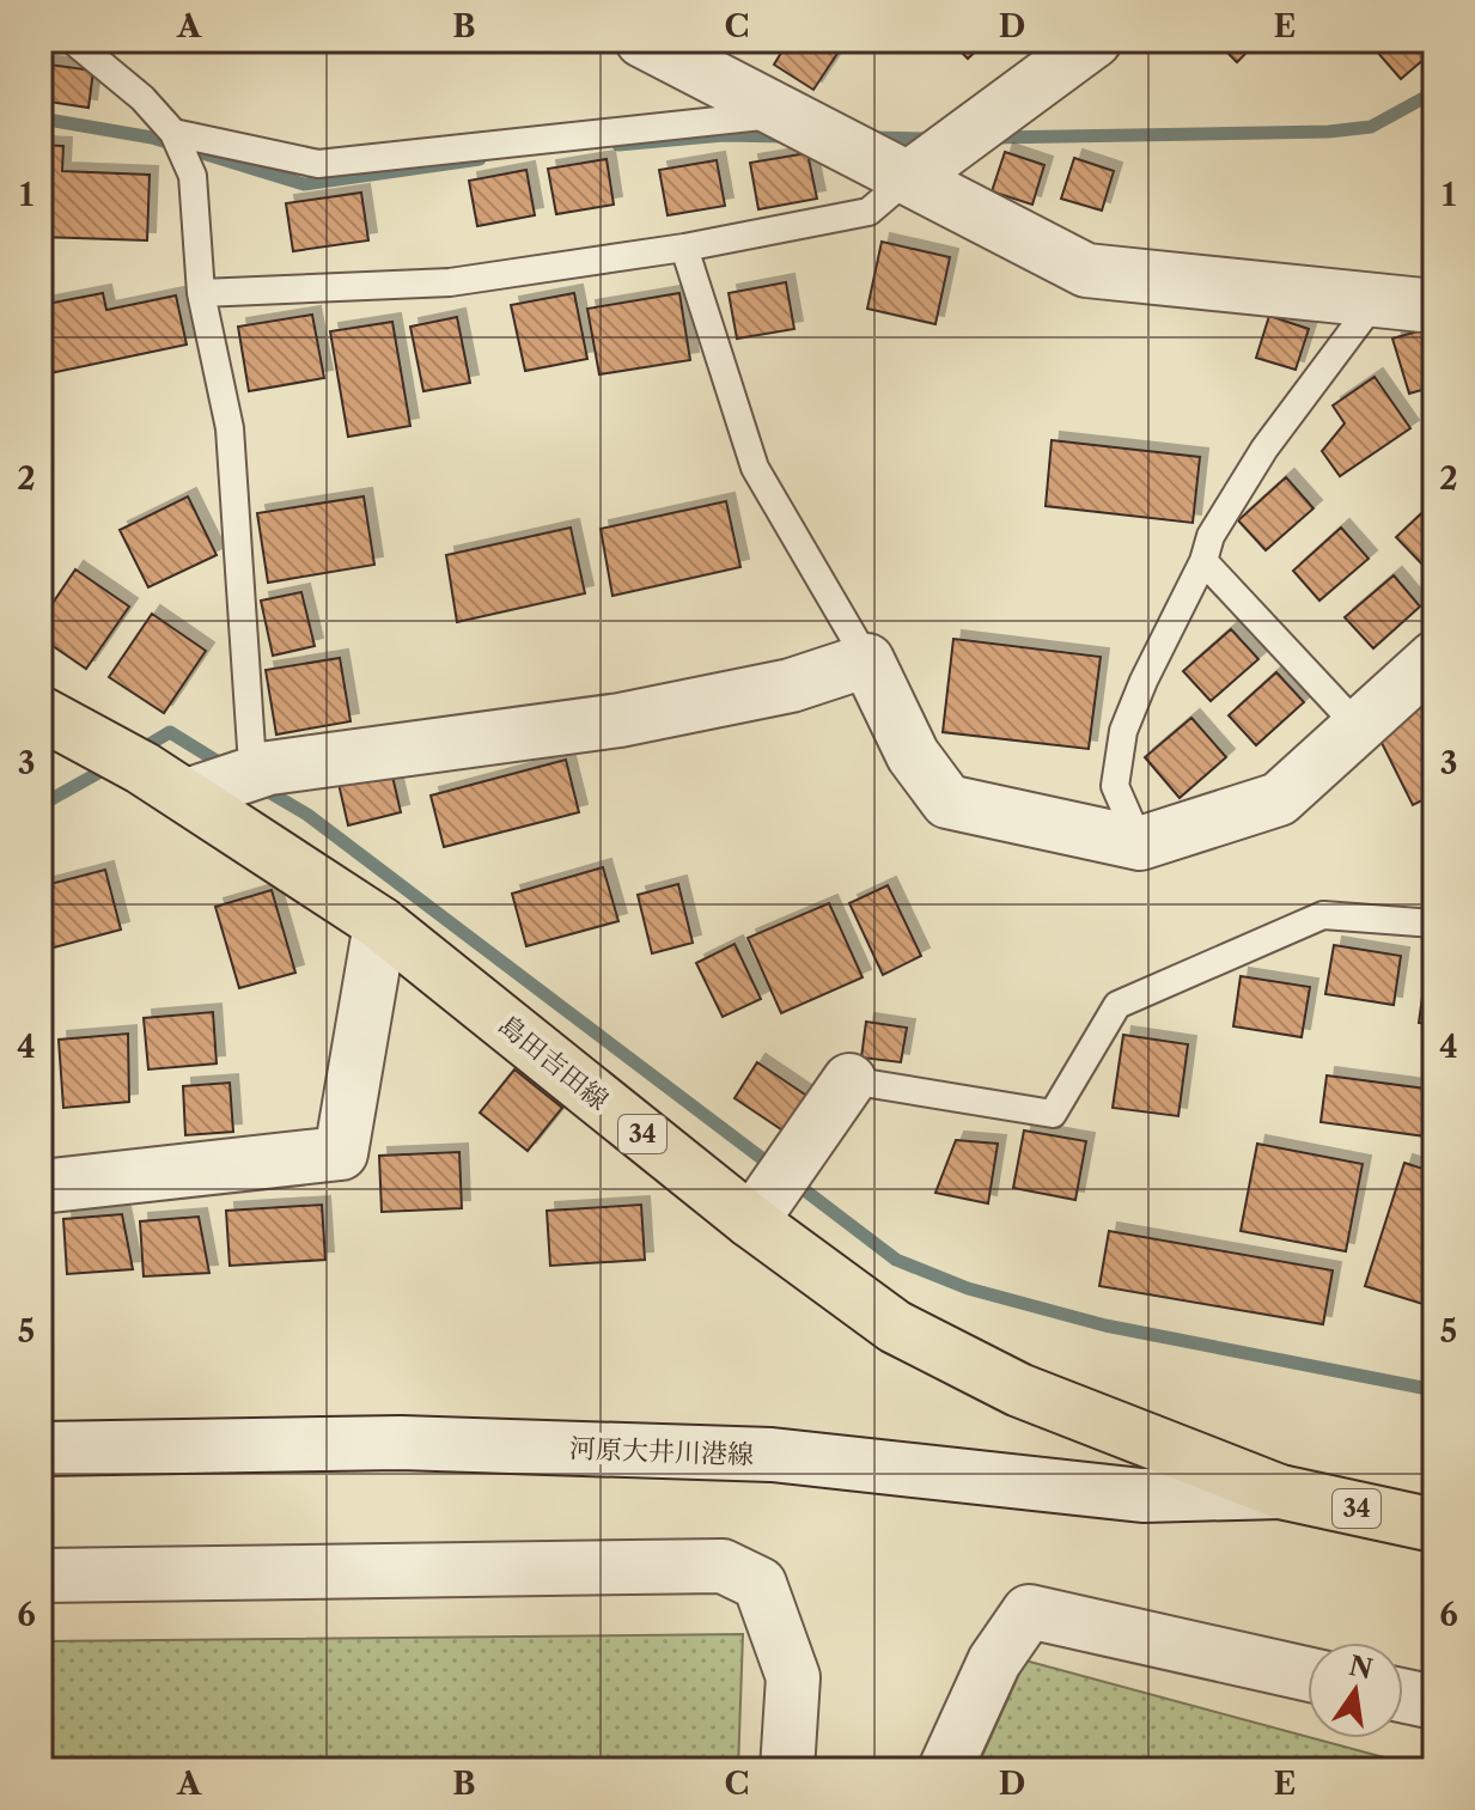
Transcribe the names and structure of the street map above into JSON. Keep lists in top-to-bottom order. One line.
{"streets":{"main road":["島田吉田線","34"],"street":["河原大井川港線"]},"crossings":[["島田吉田線","34"],["島田吉田線","河原大井川港線"],["34","河原大井川港線"]],"north":"top","grid":{"columns":["A","B","C","D","E"],"rows":["1","2","3","4","5","6"]}}
